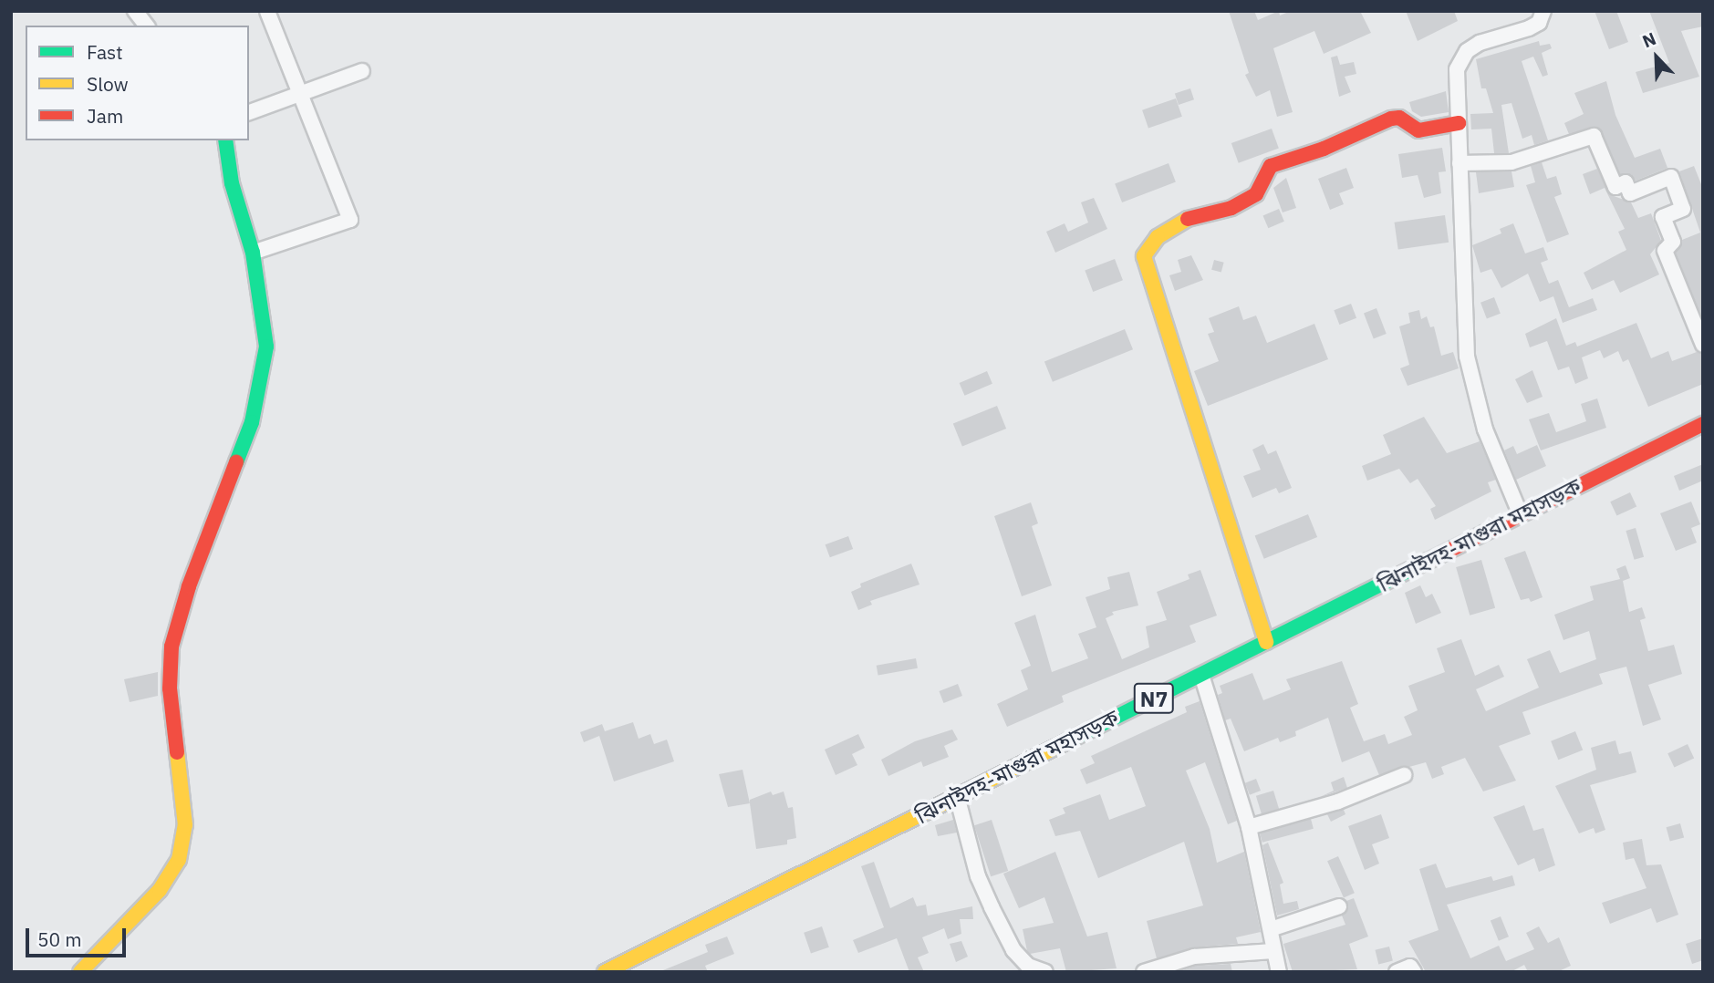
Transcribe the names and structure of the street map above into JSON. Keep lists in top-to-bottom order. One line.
{"streets":{"main road":["ঝিনাইদহ-মাগুরা মহাসড়ক","N7"]},"legend":["Fast","Slow","Jam"],"scale_bar":"50 m","north":"top left"}
